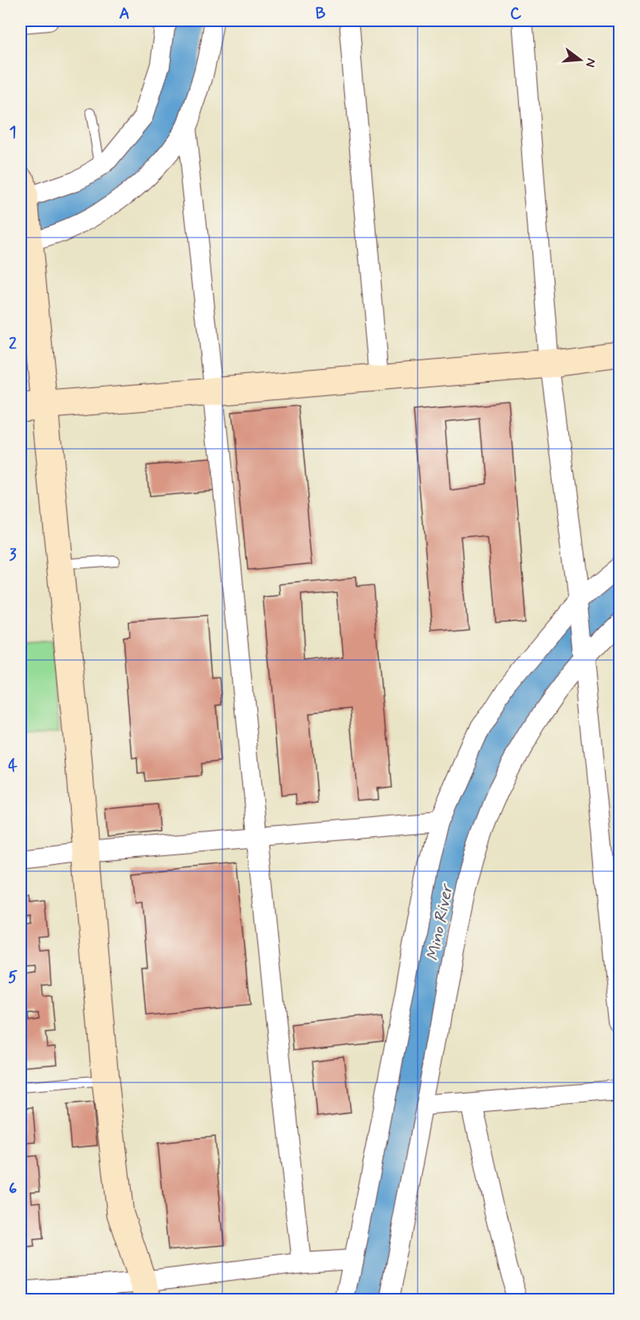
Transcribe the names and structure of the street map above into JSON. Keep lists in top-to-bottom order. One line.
{"water":["Mino River"],"north":"right","grid":{"columns":["A","B","C"],"rows":["1","2","3","4","5","6"]}}
